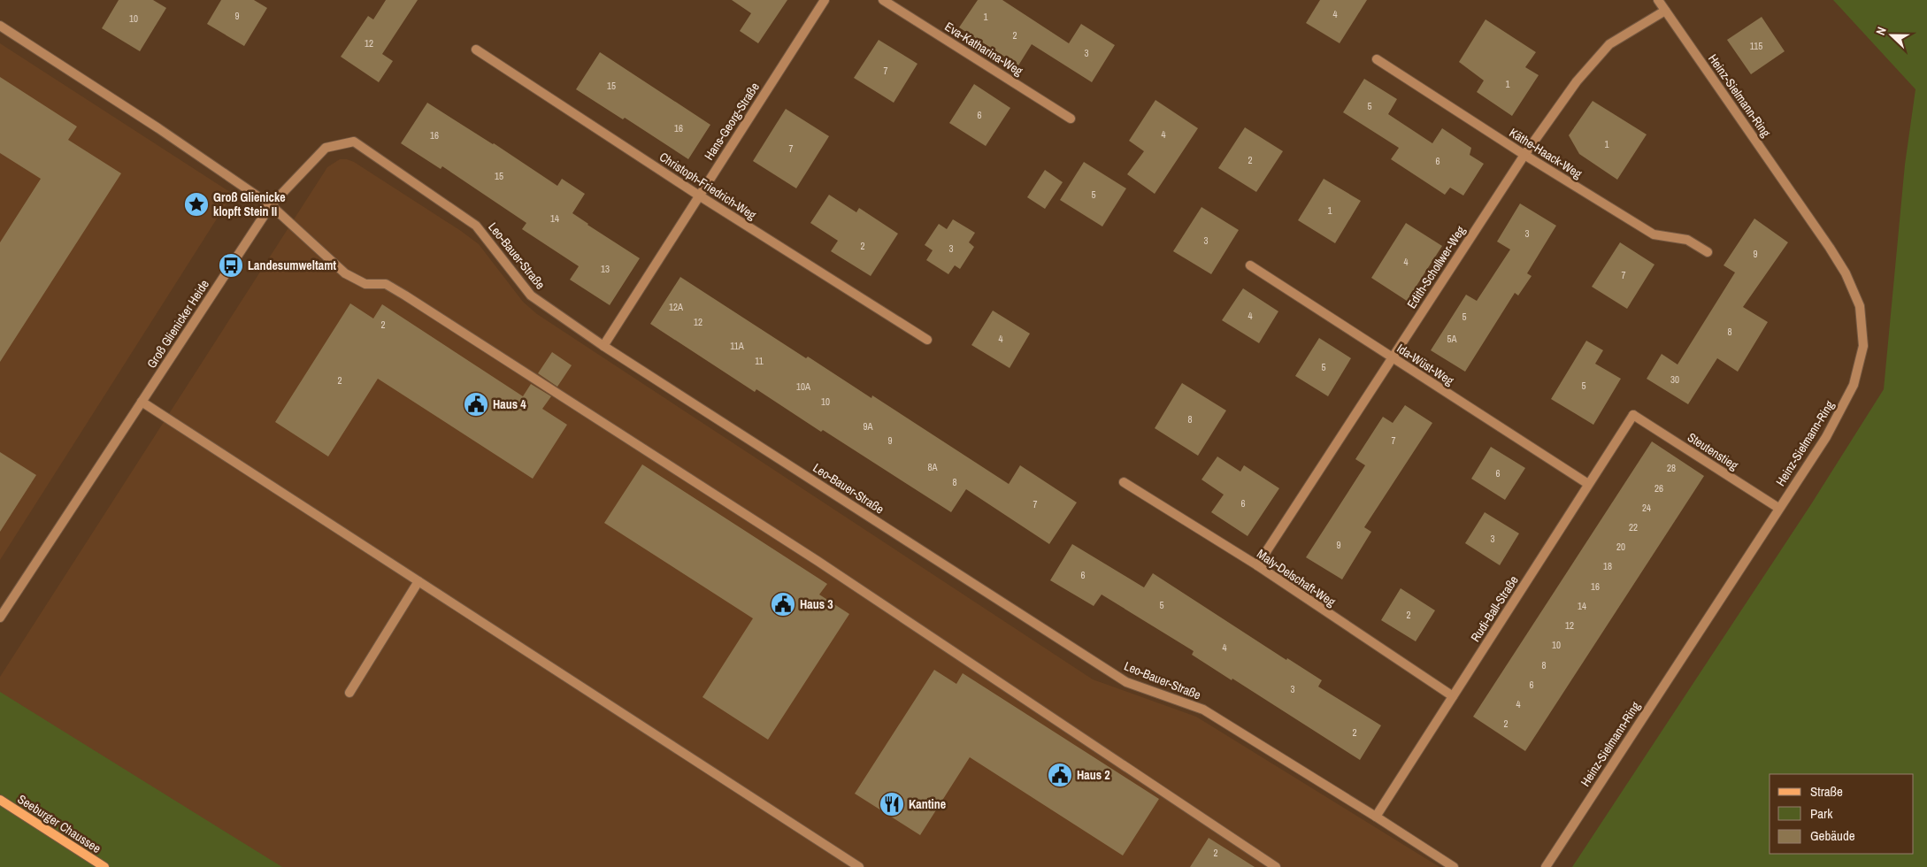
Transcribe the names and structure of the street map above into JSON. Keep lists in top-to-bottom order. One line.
{"streets":{"street":["Eva-Katharina-Weg","Heinz-Sielmann-Ring","Hans-Georg-Straße","Käthe-Haack-Weg","Christoph-Friedrich-Weg","Leo-Bauer-Straße","Edith-Schollwer-Weg","Groß Glienicker Heide","Ida-Wüst-Weg","Steutenstieg","Maly-Delschaft-Weg","Rudi-Ball-Straße","Seeburger Chaussee"]},"crossings":[["Heinz-Sielmann-Ring","Edith-Schollwer-Weg"],["Heinz-Sielmann-Ring","Steutenstieg"],["Hans-Georg-Straße","Christoph-Friedrich-Weg"],["Hans-Georg-Straße","Leo-Bauer-Straße"],["Käthe-Haack-Weg","Edith-Schollwer-Weg"],["Leo-Bauer-Straße","Groß Glienicker Heide"],["Leo-Bauer-Straße","Rudi-Ball-Straße"],["Edith-Schollwer-Weg","Ida-Wüst-Weg"],["Edith-Schollwer-Weg","Maly-Delschaft-Weg"],["Ida-Wüst-Weg","Rudi-Ball-Straße"],["Steutenstieg","Rudi-Ball-Straße"],["Maly-Delschaft-Weg","Rudi-Ball-Straße"]],"places":{"place":["Groß Glienicke klopft Stein II"],"bus stop":["Landesumweltamt"],"public building":["Haus 4","Haus 3","Haus 2"],"restaurant":["Kantine"]},"house_numbers":["4","9","1","10","2","12","115","3","7","1","15","5","6","16","4","16","1","7","2","6","15","5","1","14","3","3","2","3","9","4","13","7","12A","4","5","12","2","8","4","5A","11A","11","5","30","2","5","10A","10","8","9A","9","7","8A","28","6","8","26","6","7","24","22","3","9","20","18","6","16","5","14","2","12","10","4","8","6","3","4","2","2","2"],"legend":["Straße","Park","Gebäude"],"north":"left"}
